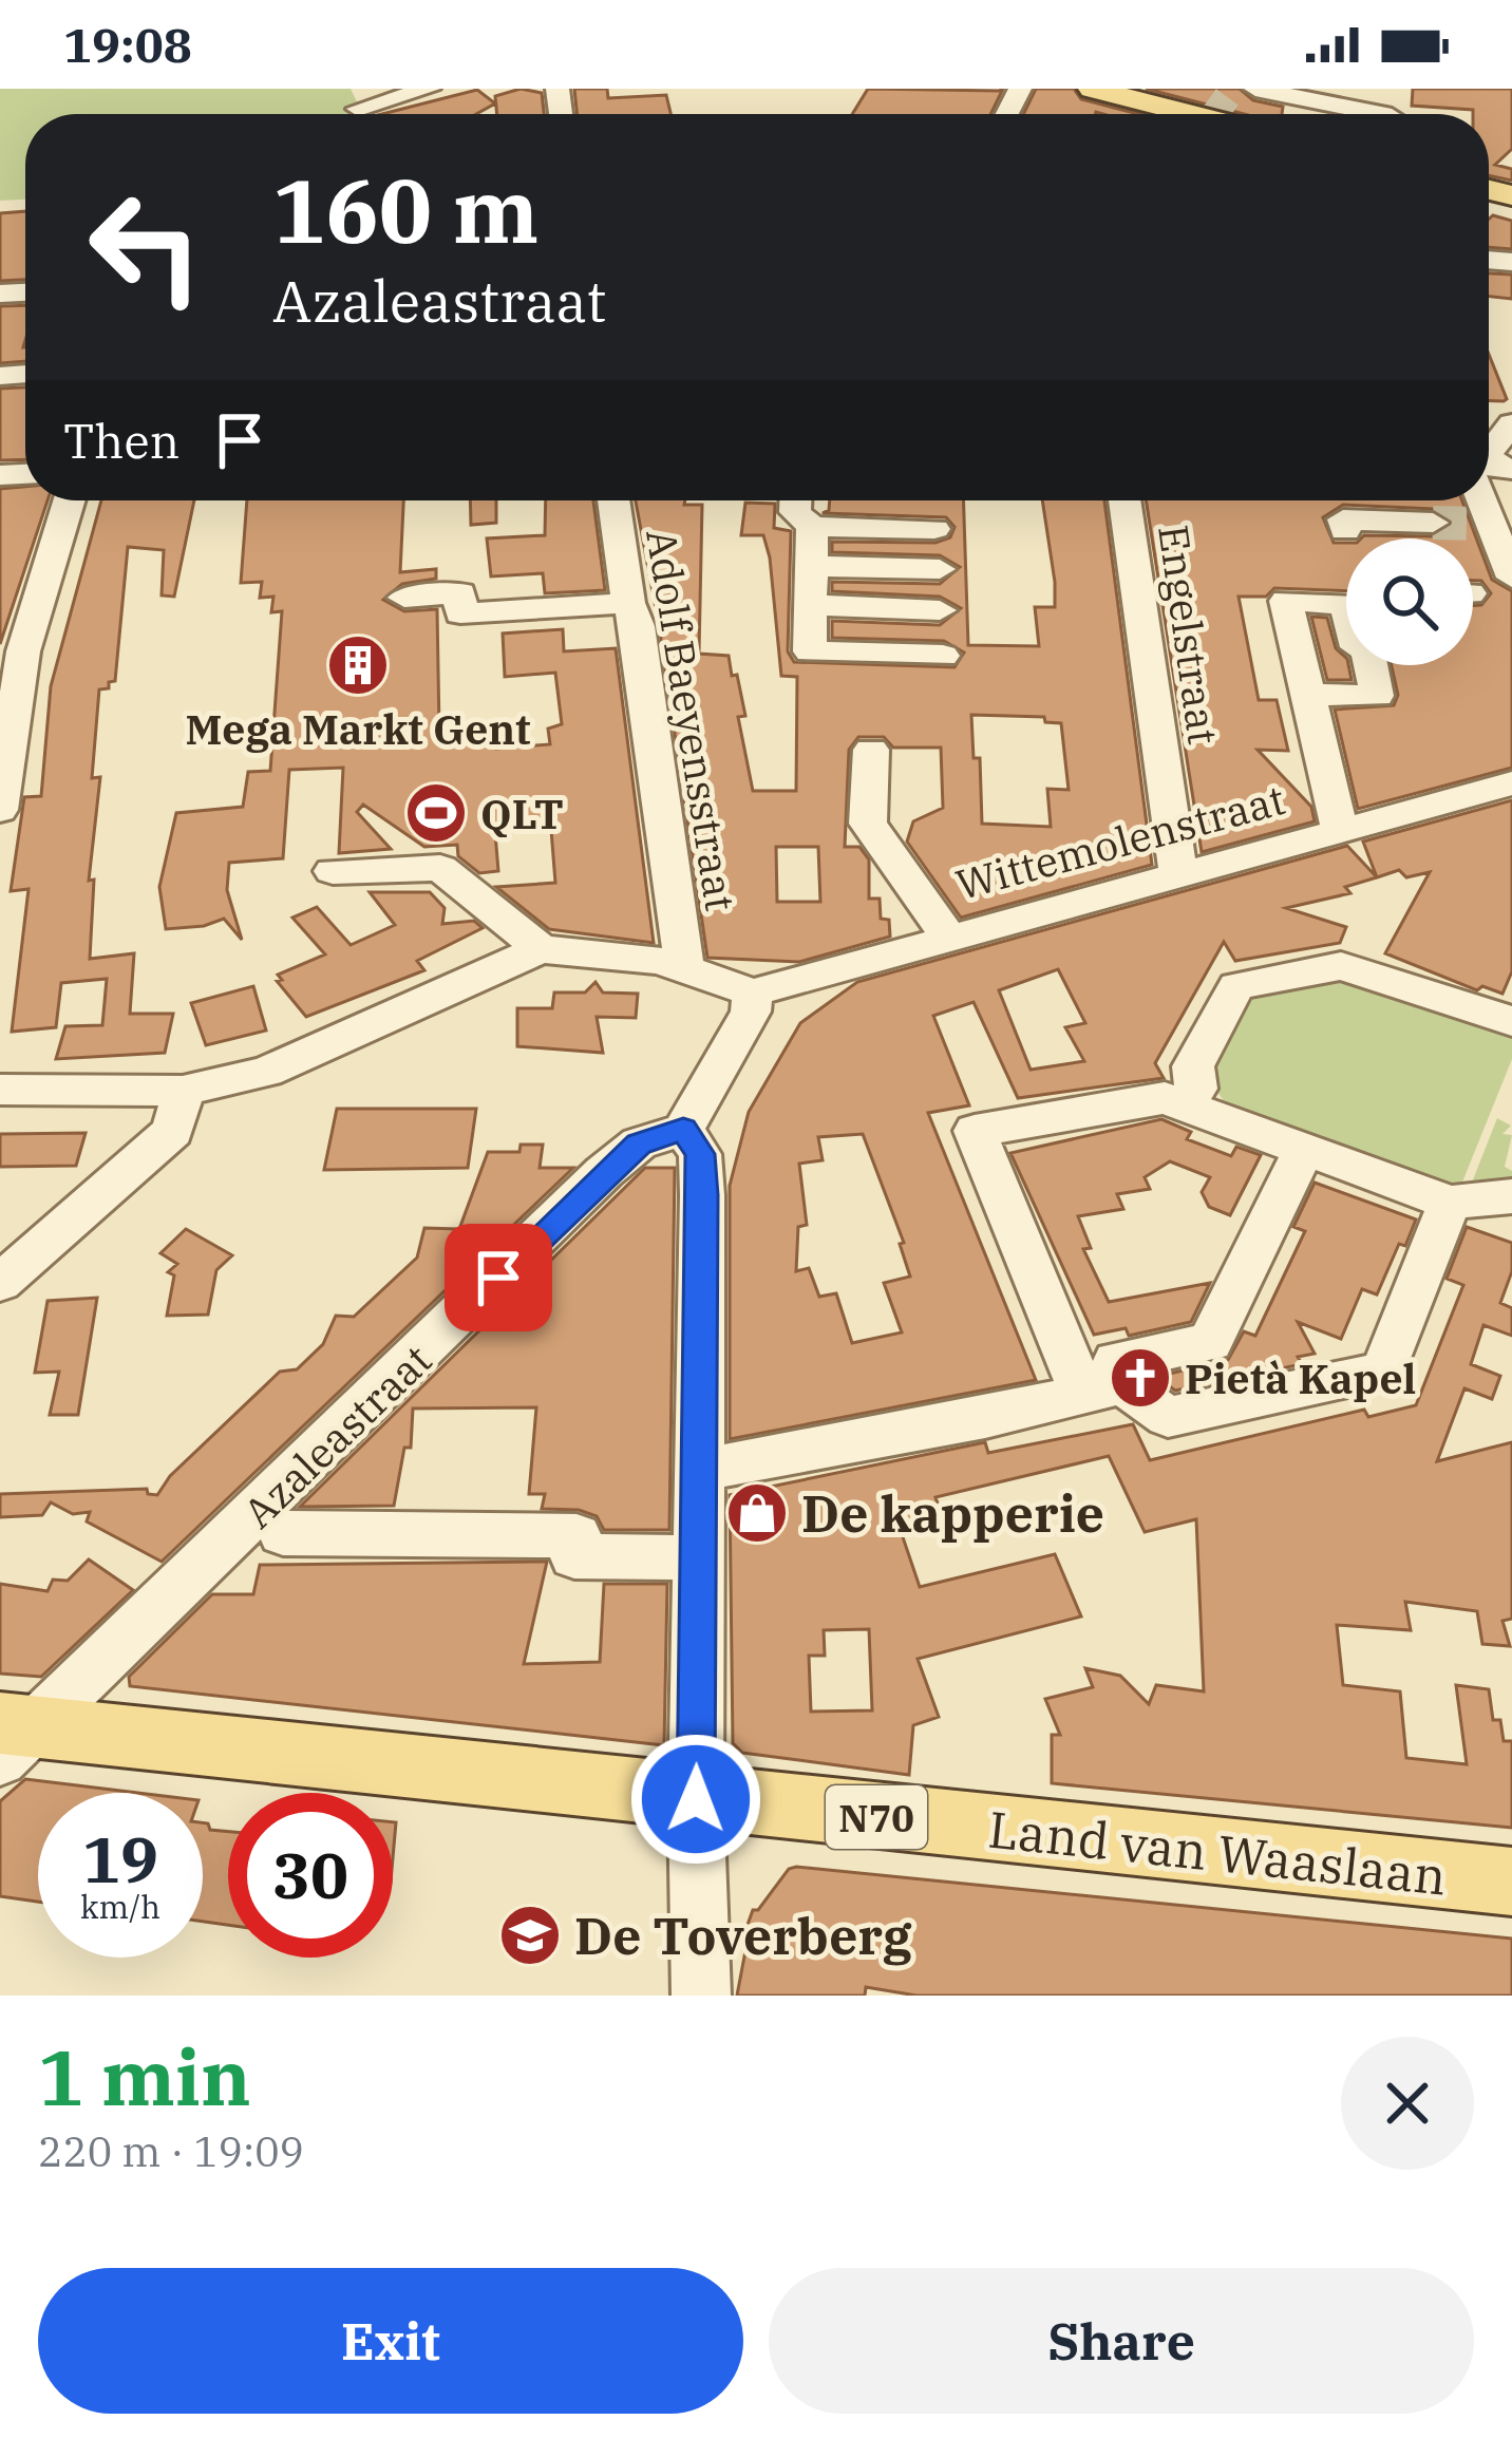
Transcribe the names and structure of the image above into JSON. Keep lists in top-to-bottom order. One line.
{"streets":{"main road":["N70","Land van Waaslaan"],"street":["Engelstraat","Adolf Baeyensstraat","Wittemolenstraat","Azaleastraat"]},"crossings":[["Engelstraat","Wittemolenstraat"],["Azaleastraat","N70"],["N70","Land van Waaslaan"]],"places":{"building":["Mega Markt Gent"],"sports":["QLT"],"church":["Pietà Kapel"],"shop":["De kapperie"],"school or university":["De Toverberg"]},"page":{"status":"19:08","turn":["160 m","Azaleastraat"],"then":"Then","speed":"19 km/h","limit":"30","heading":["1 min","220 m · 19:09"],"buttons":["Exit","Share"]}}
